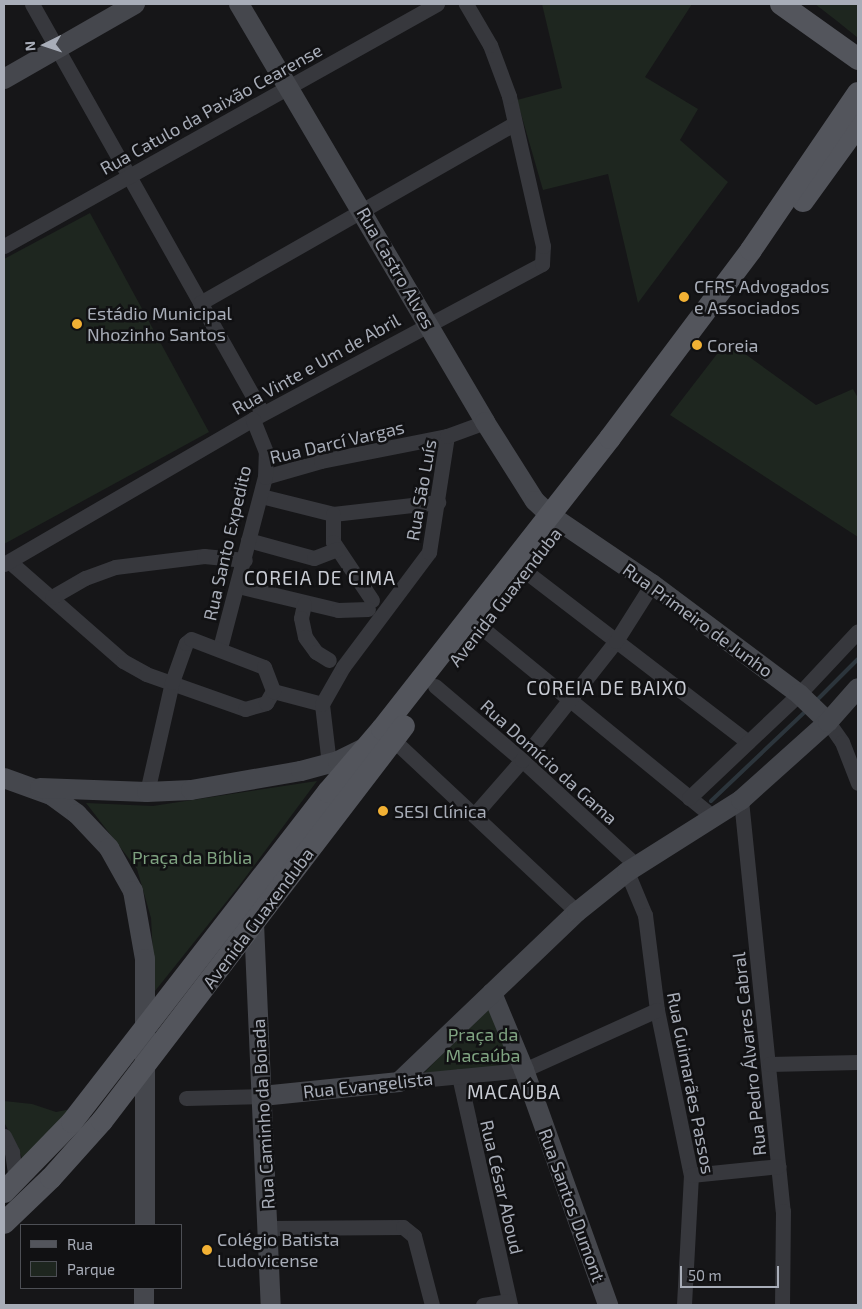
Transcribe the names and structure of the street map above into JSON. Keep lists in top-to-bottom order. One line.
{"streets":{"main road":["Avenida Guaxenduba"],"street":["Rua Catulo da Paixão Cearense","Rua Castro Alves","Rua Vinte e Um de Abril","Rua Darcí Vargas","Rua São Luís","Rua Santo Expedito","Rua Primeiro de Junho","Rua Domício da Gama","Rua Pedro Álvares Cabral","Rua Guimarães Passos","Rua Evangelista","Rua Caminho da Boiada","Rua César Aboud","Rua Santos Dumont"]},"crossings":[["Rua Catulo da Paixão Cearense","Rua Castro Alves"],["Rua Catulo da Paixão Cearense","Rua Santo Expedito"],["Rua Castro Alves","Rua Vinte e Um de Abril"],["Rua Castro Alves","Rua São Luís"],["Rua Castro Alves","Avenida Guaxenduba"],["Rua Castro Alves","Rua Primeiro de Junho"],["Rua Vinte e Um de Abril","Rua Santo Expedito"],["Rua Darcí Vargas","Rua São Luís"],["Rua Darcí Vargas","Rua Santo Expedito"],["Avenida Guaxenduba","Rua Primeiro de Junho"],["Avenida Guaxenduba","Rua Domício da Gama"],["Avenida Guaxenduba","Rua Caminho da Boiada"],["Rua Domício da Gama","Rua Guimarães Passos"],["Rua Guimarães Passos","Rua Evangelista"],["Rua Evangelista","Rua Caminho da Boiada"],["Rua Evangelista","Rua César Aboud"],["Rua Evangelista","Rua Santos Dumont"]],"districts":["COREIA DE CIMA","COREIA DE BAIXO","MACAÚBA"],"parks":["Praça da Bíblia","Praça da Macaúba"],"places":["CFRS Advogados e Associados","Estádio Municipal Nhozinho Santos","Coreia","SESI Clínica","Colégio Batista Ludovicense"],"legend":["Rua","Parque"],"scale_bar":"50 m","north":"left"}
